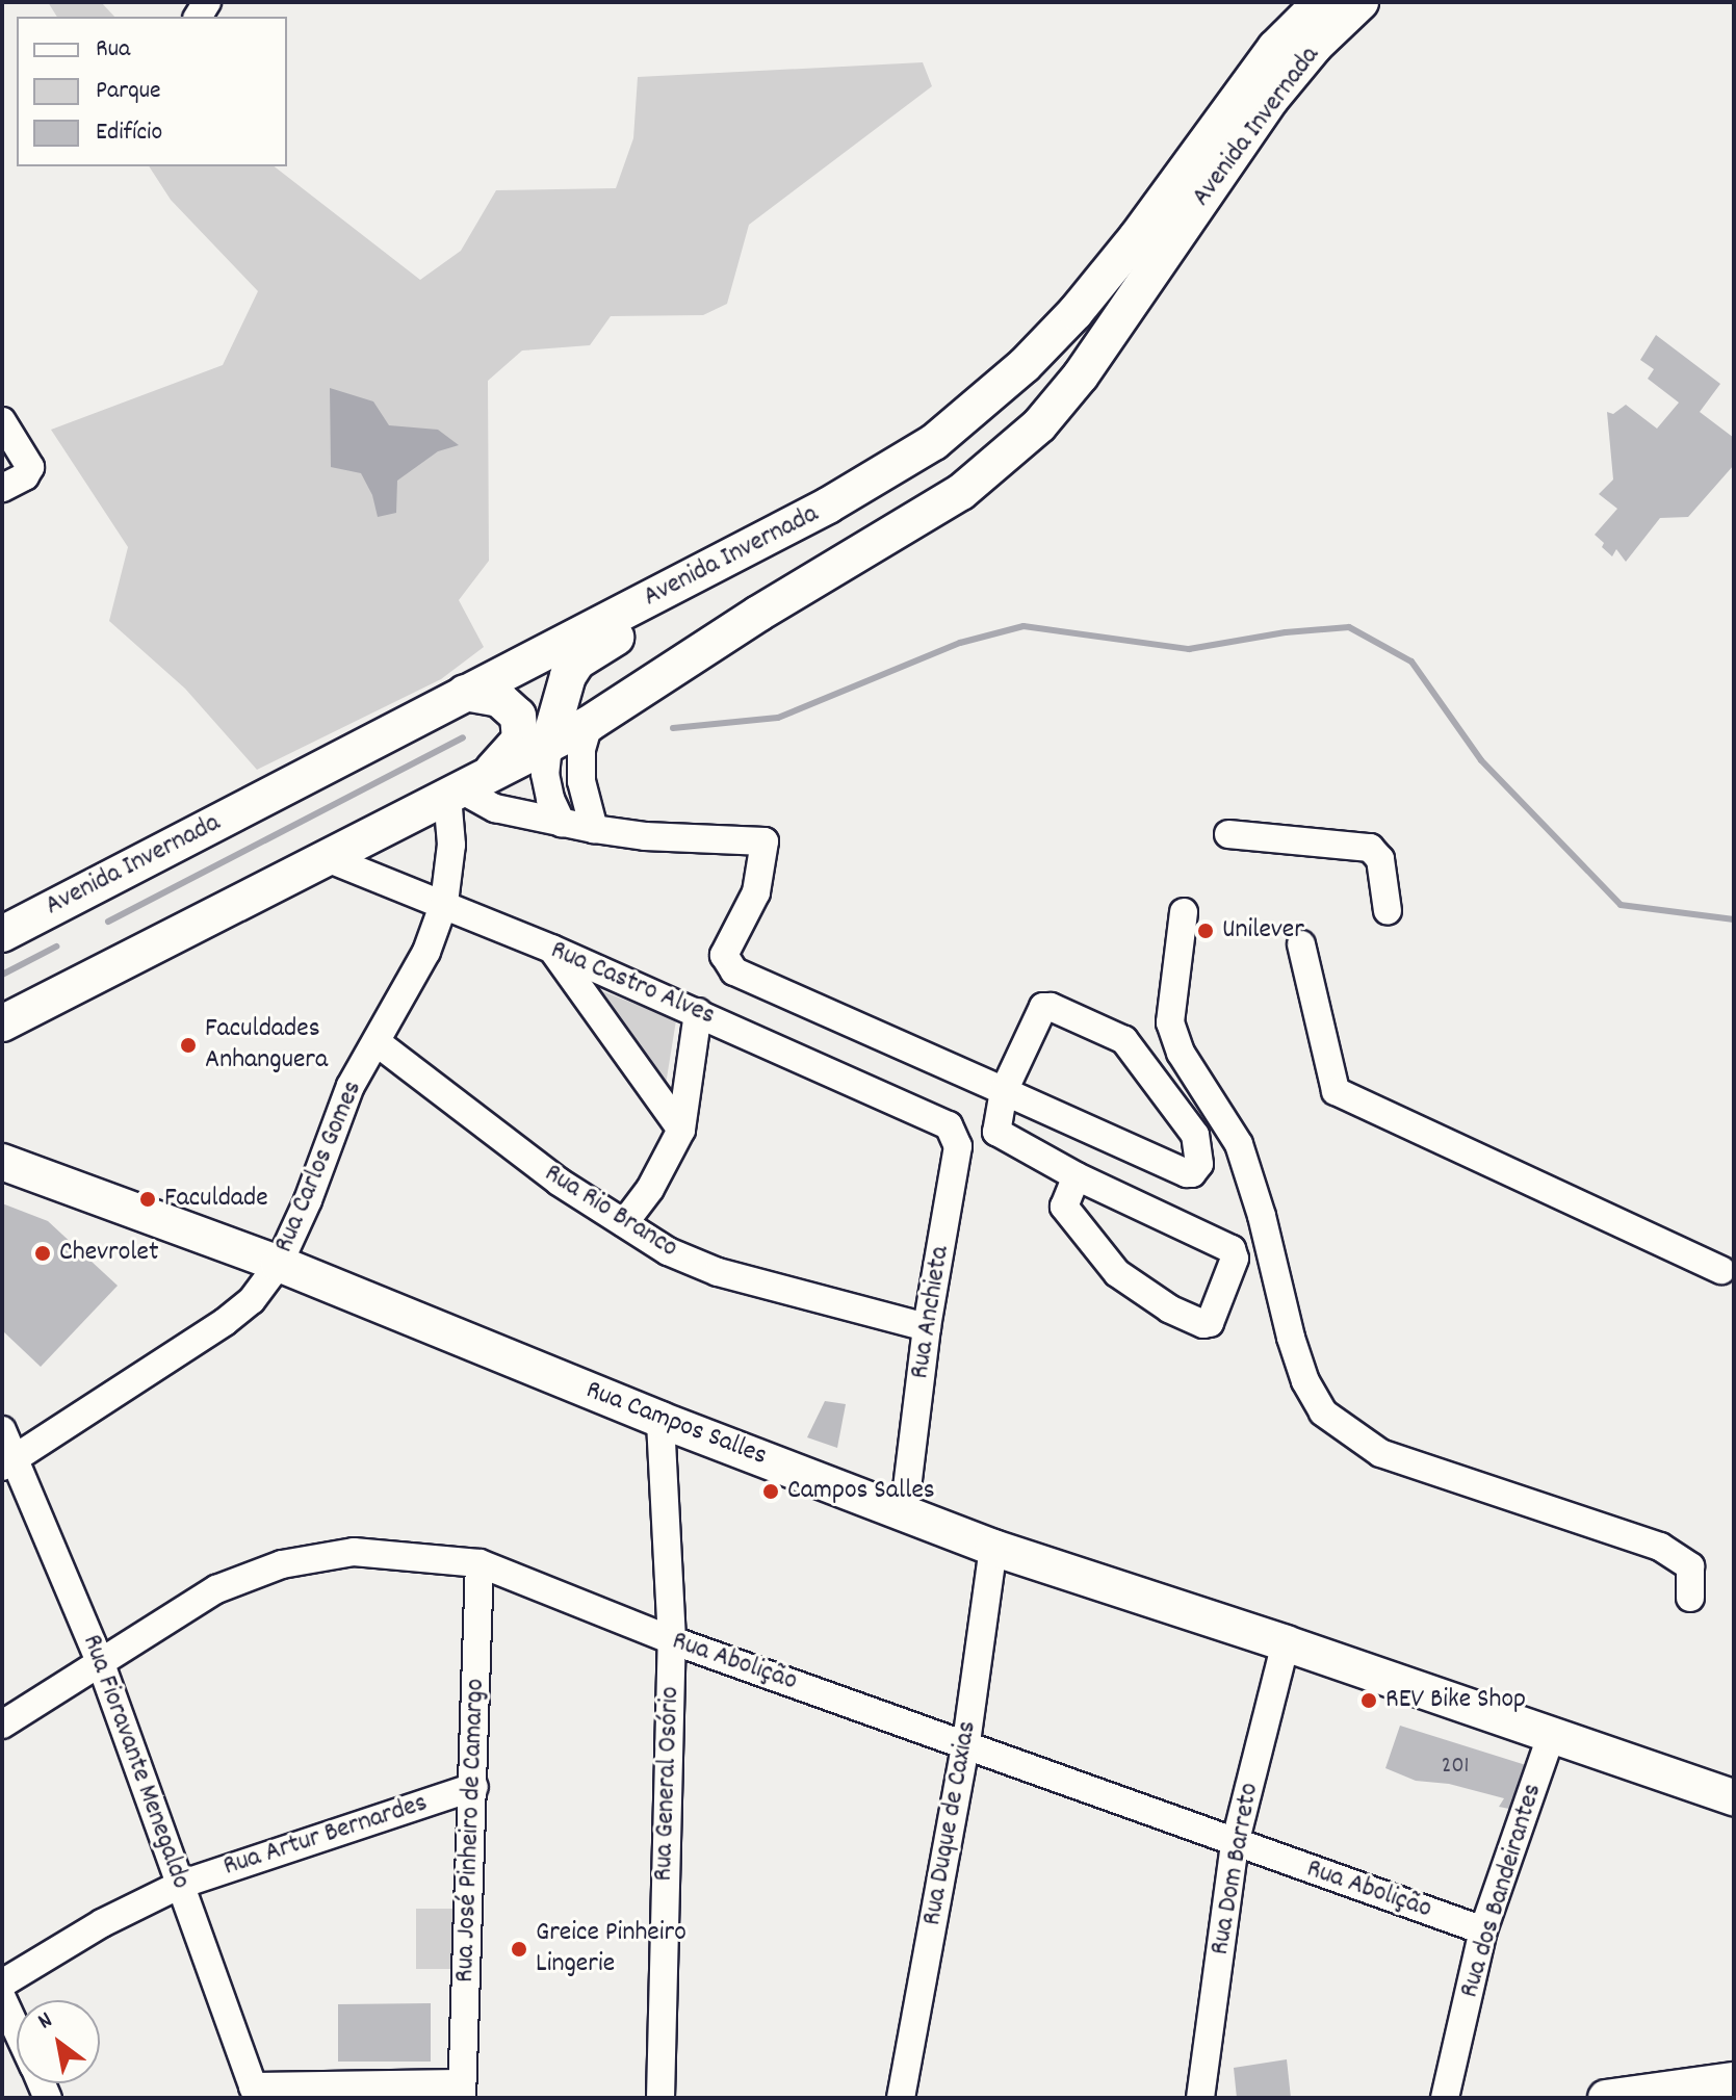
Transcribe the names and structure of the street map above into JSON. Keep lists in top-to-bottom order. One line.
{"streets":{"main road":["Avenida Invernada","Rua Campos Salles"],"street":["Rua Castro Alves","Rua Carlos Gomes","Rua Rio Branco","Rua Anchieta","Rua Abolição","Rua Fioravante Menegaldo","Rua General Osório","Rua Duque de Caxias","Rua José Pinheiro de Camargo","Rua Artur Bernardes","Rua Dom Barreto","Rua dos Bandeirantes"]},"crossings":[["Avenida Invernada","Rua Castro Alves"],["Avenida Invernada","Rua Carlos Gomes"],["Rua Castro Alves","Rua Carlos Gomes"],["Rua Castro Alves","Rua Anchieta"],["Rua Carlos Gomes","Rua Rio Branco"],["Rua Carlos Gomes","Rua Campos Salles"],["Rua Carlos Gomes","Rua Fioravante Menegaldo"],["Rua Rio Branco","Rua Anchieta"],["Rua Anchieta","Rua Campos Salles"],["Rua Campos Salles","Rua General Osório"],["Rua Campos Salles","Rua Duque de Caxias"],["Rua Campos Salles","Rua Dom Barreto"],["Rua Campos Salles","Rua dos Bandeirantes"],["Rua Abolição","Rua Fioravante Menegaldo"],["Rua Abolição","Rua General Osório"],["Rua Abolição","Rua Duque de Caxias"],["Rua Abolição","Rua José Pinheiro de Camargo"],["Rua Abolição","Rua Dom Barreto"],["Rua Abolição","Rua dos Bandeirantes"],["Rua Fioravante Menegaldo","Rua Artur Bernardes"],["Rua José Pinheiro de Camargo","Rua Artur Bernardes"]],"places":["Unilever","Faculdades Anhanguera","Faculdade","Chevrolet","Campos Salles","REV Bike Shop","Greice Pinheiro Lingerie"],"house_numbers":["201"],"legend":["Rua","Parque","Edifício"],"north":"top left"}
